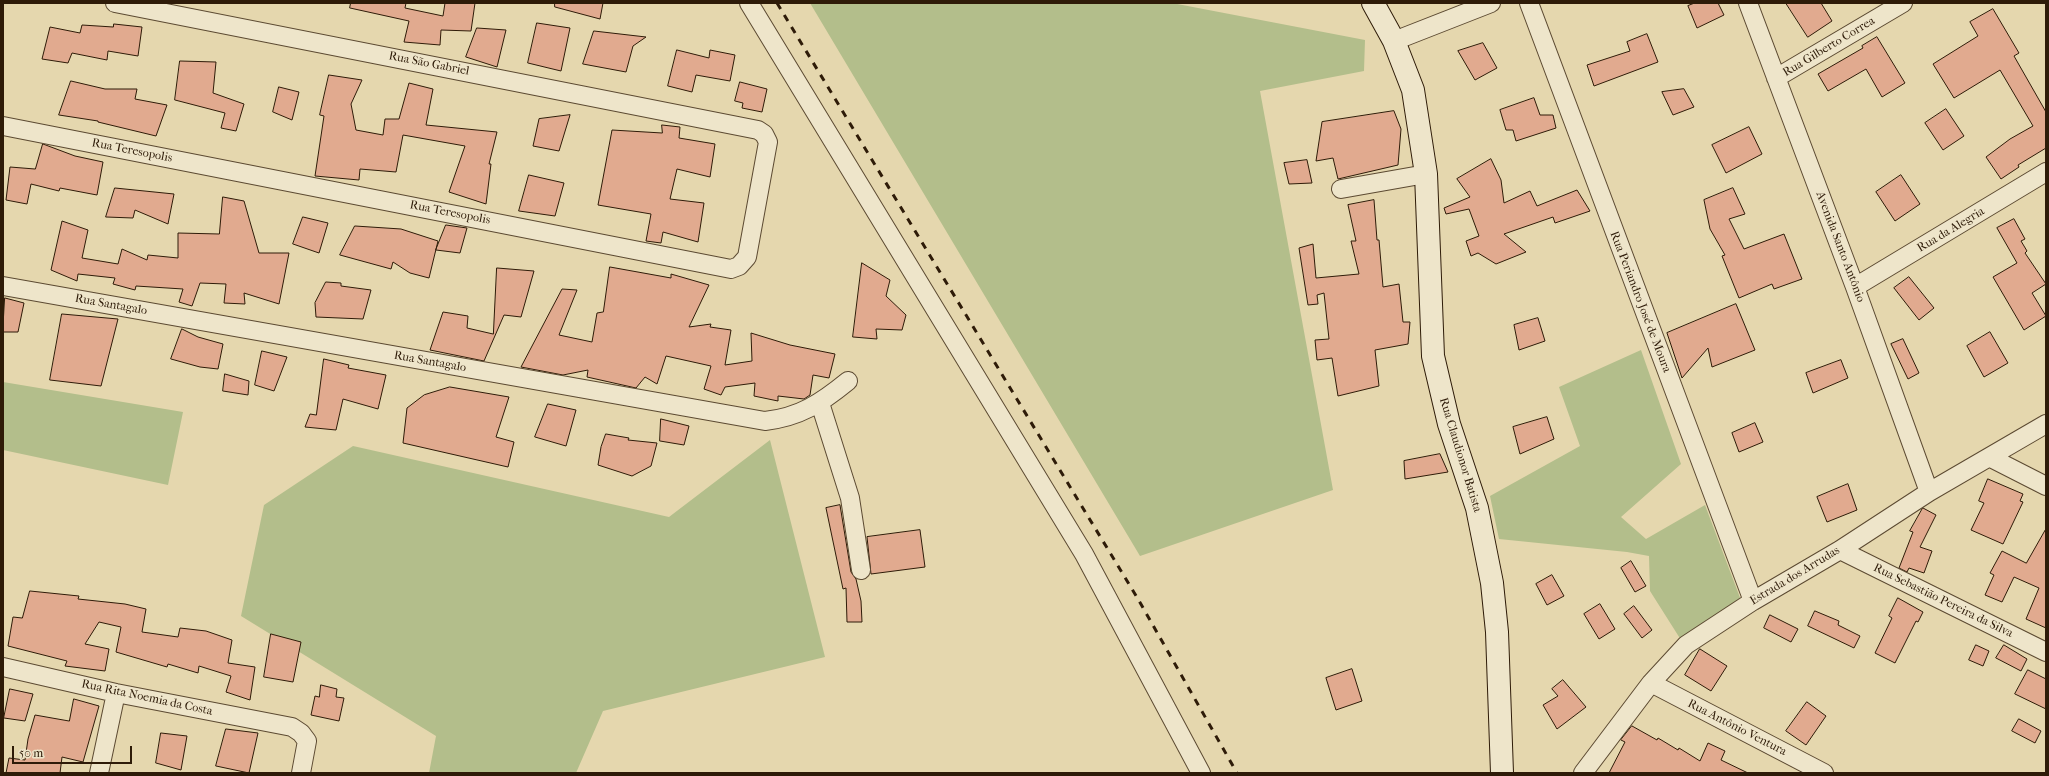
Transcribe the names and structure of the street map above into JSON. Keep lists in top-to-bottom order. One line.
{"streets":{"main road":["Rua Claudionor Batista"],"street":["Rua Gilberto Correa","Rua São Gabriel","Rua Teresopolis","Rua da Alegria","Avenida Santo Antônio","Rua Periandro José de Moura","Rua Santagalo","Estrada dos Arrudas","Rua Sebastião Pereira da Silva","Rua Rita Noemia da Costa","Rua Antônio Ventura"]},"crossings":[["Rua Gilberto Correa","Avenida Santo Antônio"],["Rua São Gabriel","Rua Teresopolis"],["Rua da Alegria","Avenida Santo Antônio"],["Avenida Santo Antônio","Estrada dos Arrudas"],["Rua Periandro José de Moura","Estrada dos Arrudas"],["Estrada dos Arrudas","Rua Sebastião Pereira da Silva"],["Estrada dos Arrudas","Rua Antônio Ventura"]],"scale_bar":"50 m"}
